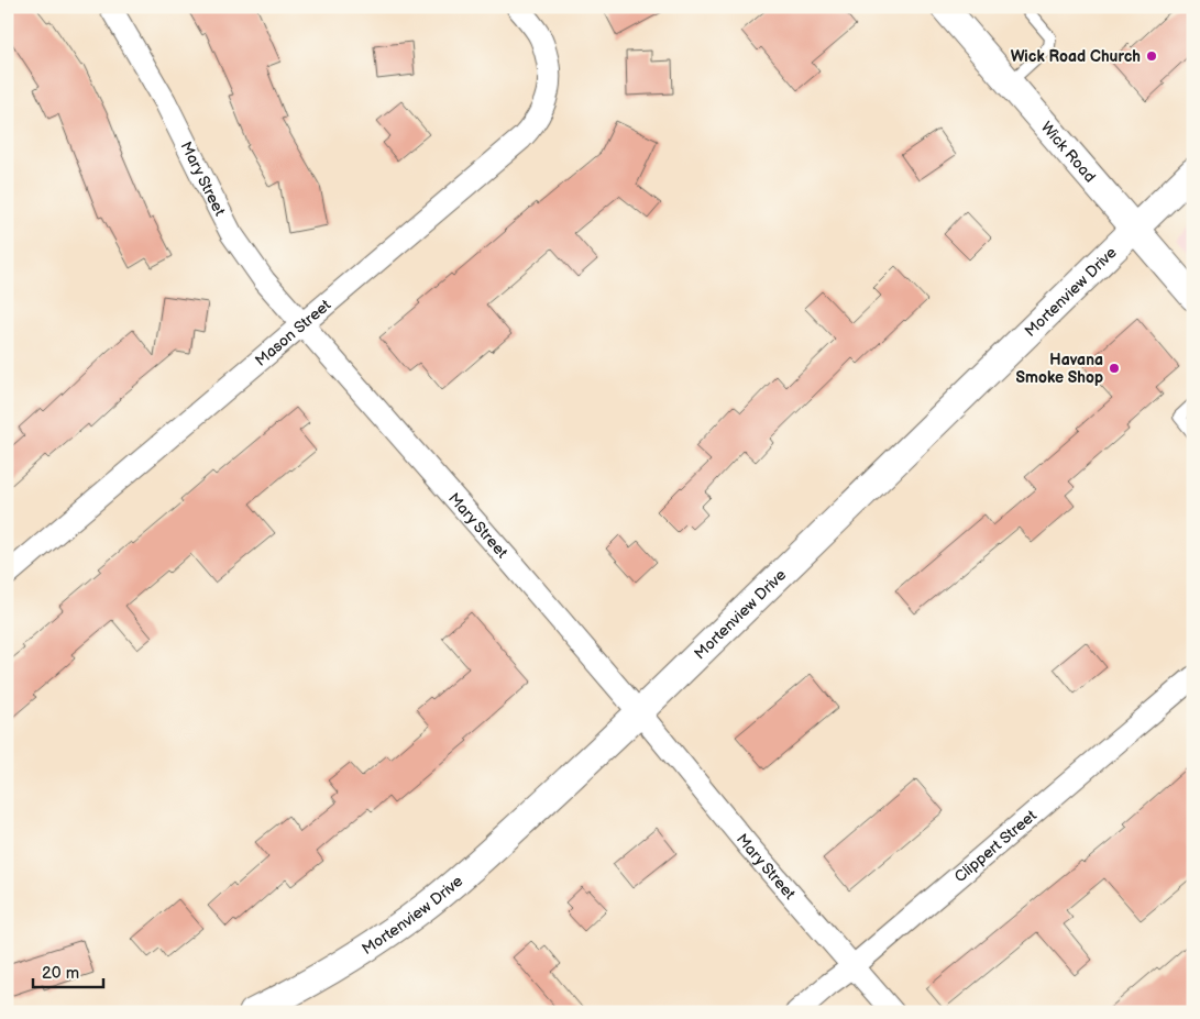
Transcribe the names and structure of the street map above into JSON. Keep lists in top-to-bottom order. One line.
{"streets":{"street":["Wick Road","Mary Street","Mortenview Drive","Mason Street","Clippert Street"]},"crossings":[["Wick Road","Mortenview Drive"],["Mary Street","Mortenview Drive"],["Mary Street","Mason Street"],["Mary Street","Clippert Street"]],"places":["Wick Road Church","Havana Smoke Shop"],"scale_bar":"20 m"}
